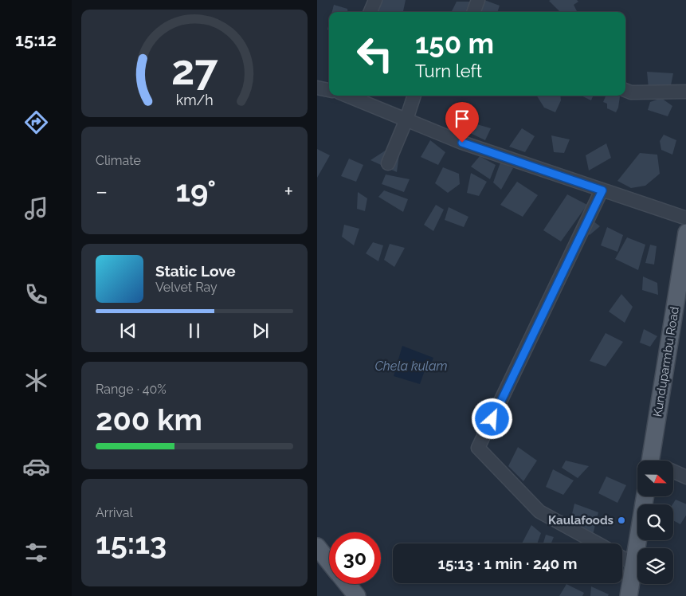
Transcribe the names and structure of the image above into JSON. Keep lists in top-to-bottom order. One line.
{"streets":{"main road":["Kunduparmbu Road"]},"water":["Chela kulam"],"places":["Kaulafoods"],"north":"right","page":{"tabs":"15:12","turn":["150 m","Turn left"],"tile":["Climate",["Range · 40%","200 km"],["Arrival","15:13"]],"heat":["−","19°","+"],"song":["Static Love","Velvet Ray"],"limit":"30","trip":"15:13 · 1 min · 240 m","gauge":["27","km/h"]}}
